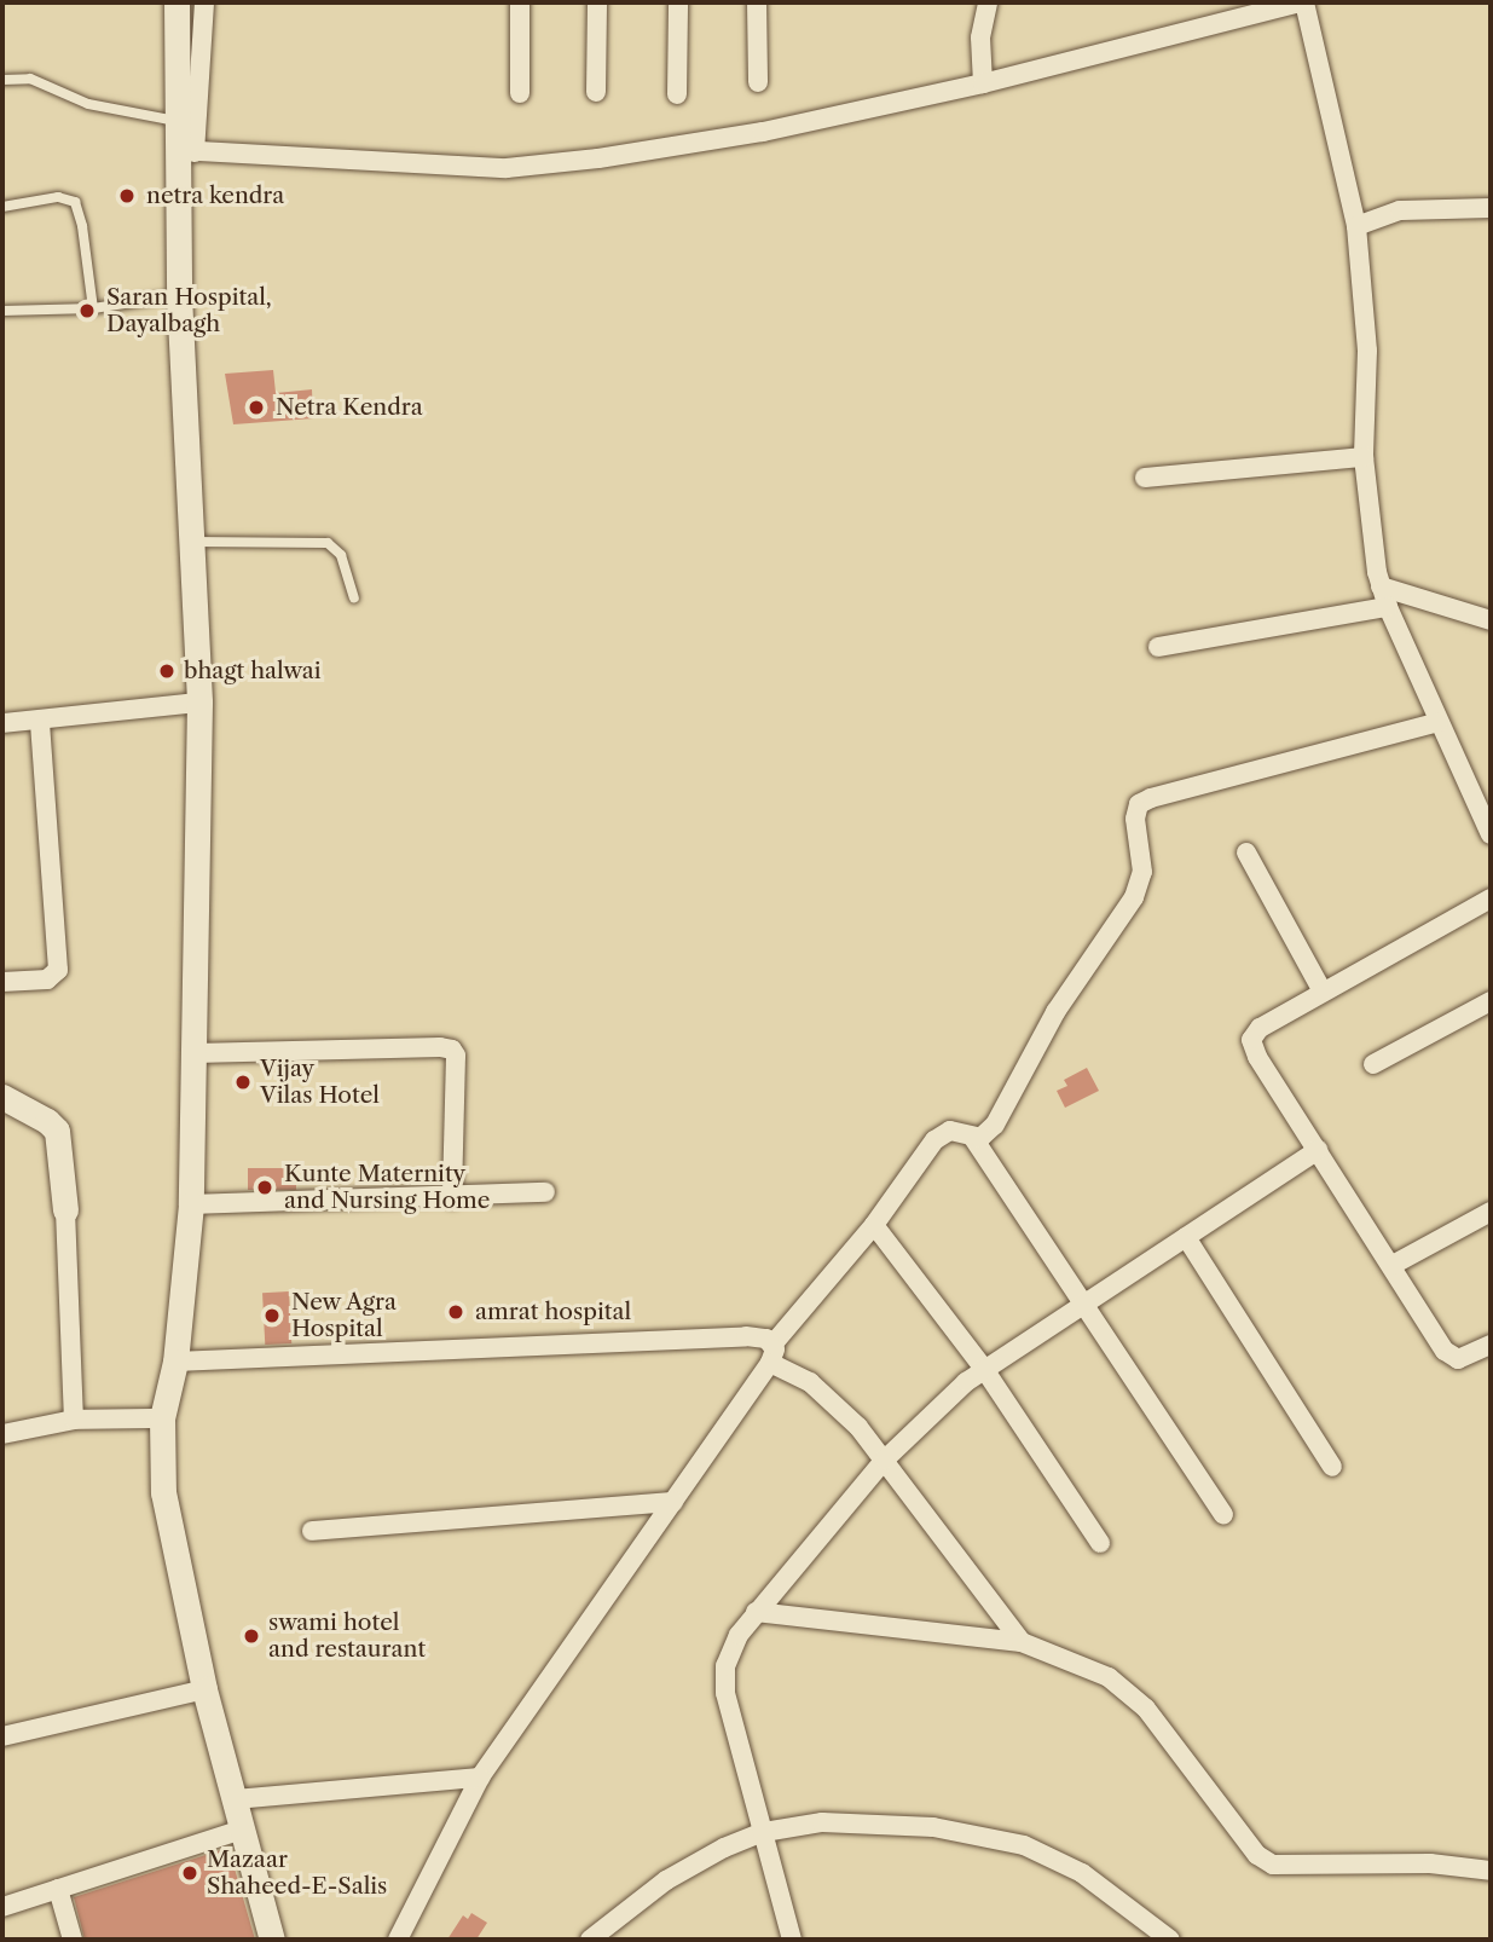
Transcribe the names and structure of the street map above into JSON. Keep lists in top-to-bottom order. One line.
{"places":["netra kendra","Saran Hospital, Dayalbagh","Netra Kendra","bhagt halwai","Vijay Vilas Hotel","Kunte Maternity and Nursing Home","amrat hospital","New Agra Hospital","swami hotel and restaurant","Mazaar Shaheed-E-Salis"]}
